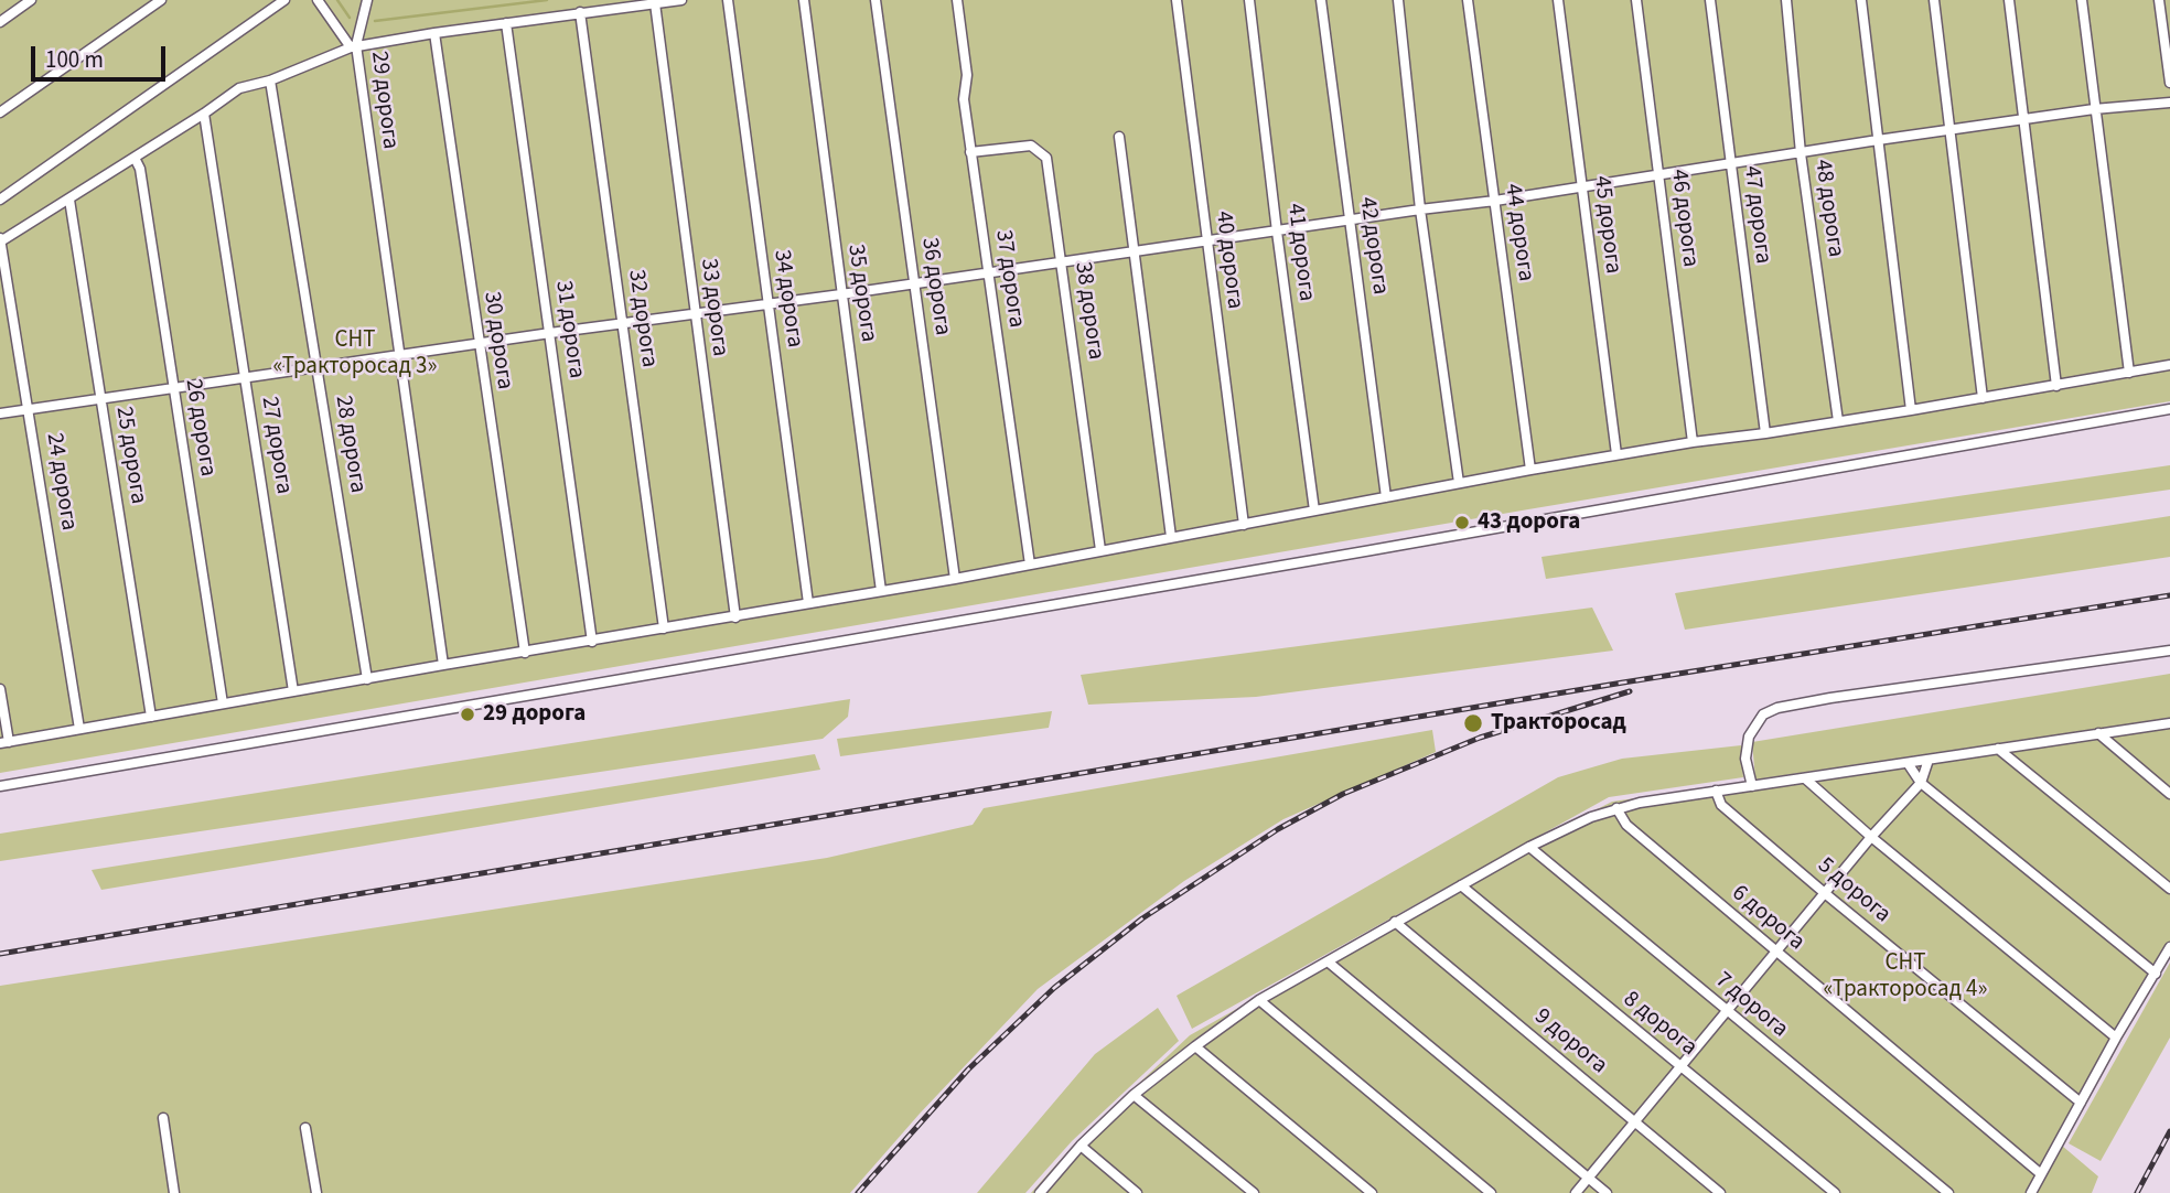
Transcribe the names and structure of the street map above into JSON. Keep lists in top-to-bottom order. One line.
{"streets":{"street":["29 дорога","48 дорога","47 дорога","46 дорога","45 дорога","44 дорога","42 дорога","41 дорога","40 дорога","37 дорога","36 дорога","35 дорога","34 дорога","33 дорога","38 дорога","32 дорога","31 дорога","30 дорога","26 дорога","28 дорога","27 дорога","25 дорога","24 дорога","5 дорога","6 дорога","7 дорога","8 дорога","9 дорога"]},"crossings":[["37 дорога","38 дорога"]],"parks":["СНТ «Тракторосад 3»","СНТ «Тракторосад 4»"],"places":["43 дорога","29 дорога","Тракторосад"],"scale_bar":"100 m"}
